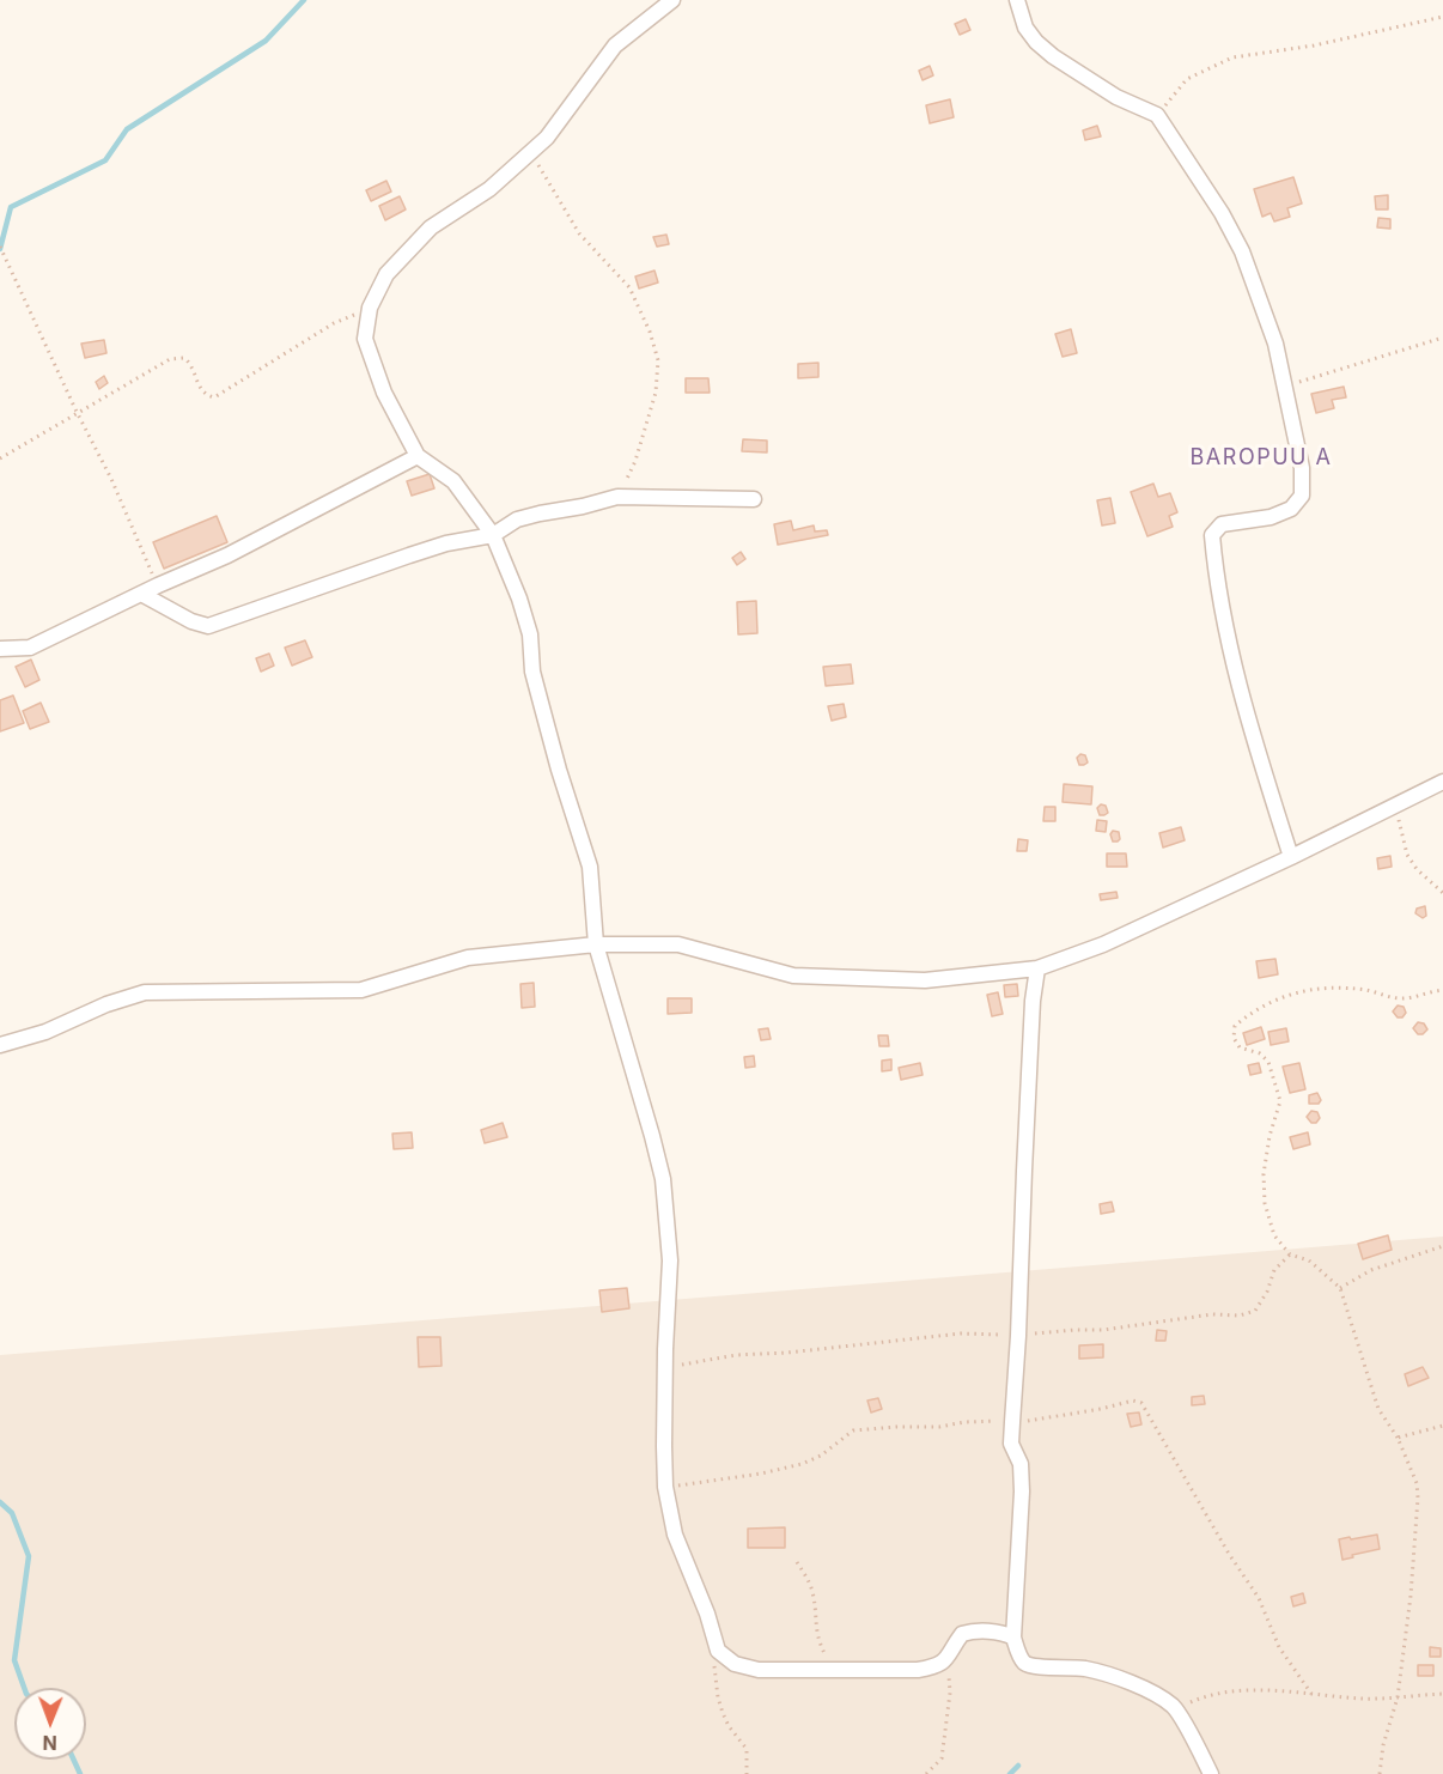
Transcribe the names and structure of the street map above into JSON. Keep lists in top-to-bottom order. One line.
{"districts":["BAROPUU A"],"north":"bottom"}
